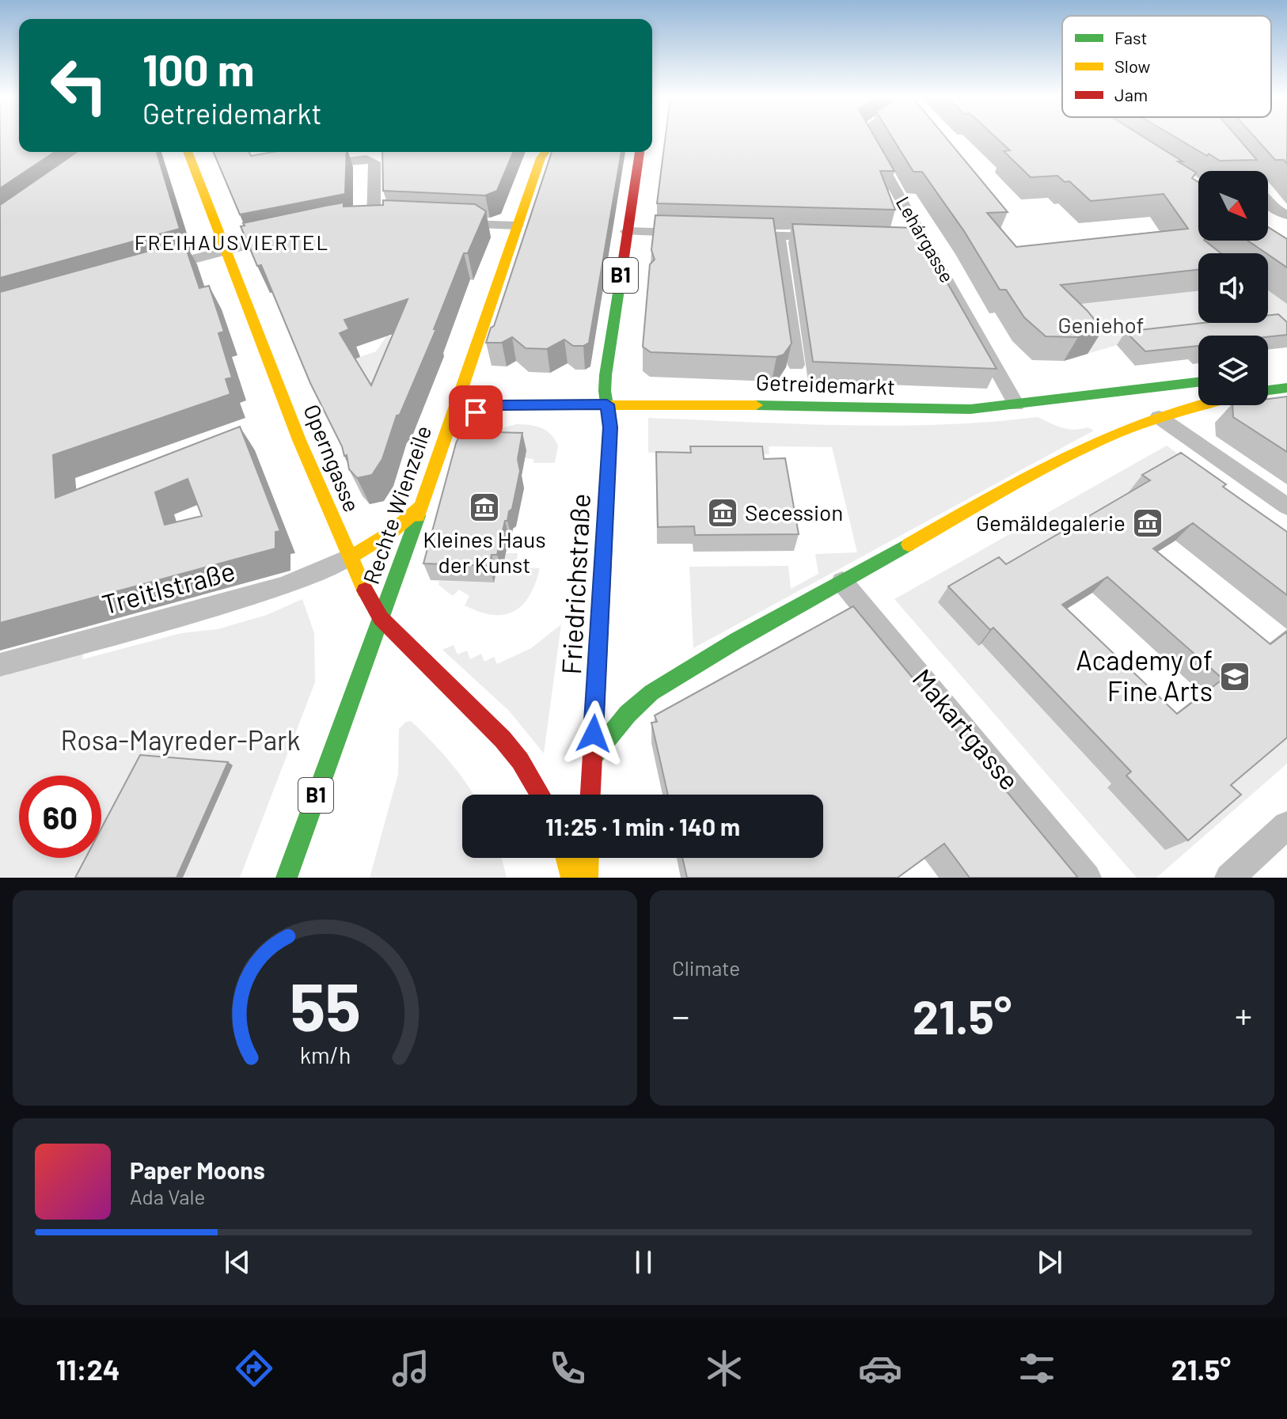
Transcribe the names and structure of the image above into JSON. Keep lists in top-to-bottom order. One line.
{"streets":{"main road":["B1","Getreidemarkt","Operngasse","Rechte Wienzeile","Friedrichstraße"],"street":["Lehárgasse","Treitlstraße","Makartgasse"]},"crossings":[["Lehárgasse","Getreidemarkt"],["B1","Getreidemarkt"],["B1","Friedrichstraße"],["Getreidemarkt","Rechte Wienzeile"],["Getreidemarkt","Friedrichstraße"],["Operngasse","Rechte Wienzeile"],["Operngasse","Treitlstraße"]],"districts":["FREIHAUSVIERTEL"],"parks":["Geniehof","Rosa-Mayreder-Park"],"places":{"museum":["Kleines Haus der Kunst","Secession","Gemäldegalerie"],"school or university":["Academy of Fine Arts"]},"legend":["Fast","Slow","Jam"],"north":"bottom right","page":{"turn":["100 m","Getreidemarkt"],"limit":"60","trip":"11:25 · 1 min · 140 m","tile":"Climate","heat":["−","21.5°","+"],"song":["Paper Moons","Ada Vale"],"tabs":["11:24","21.5°"],"gauge":["55","km/h"]}}
